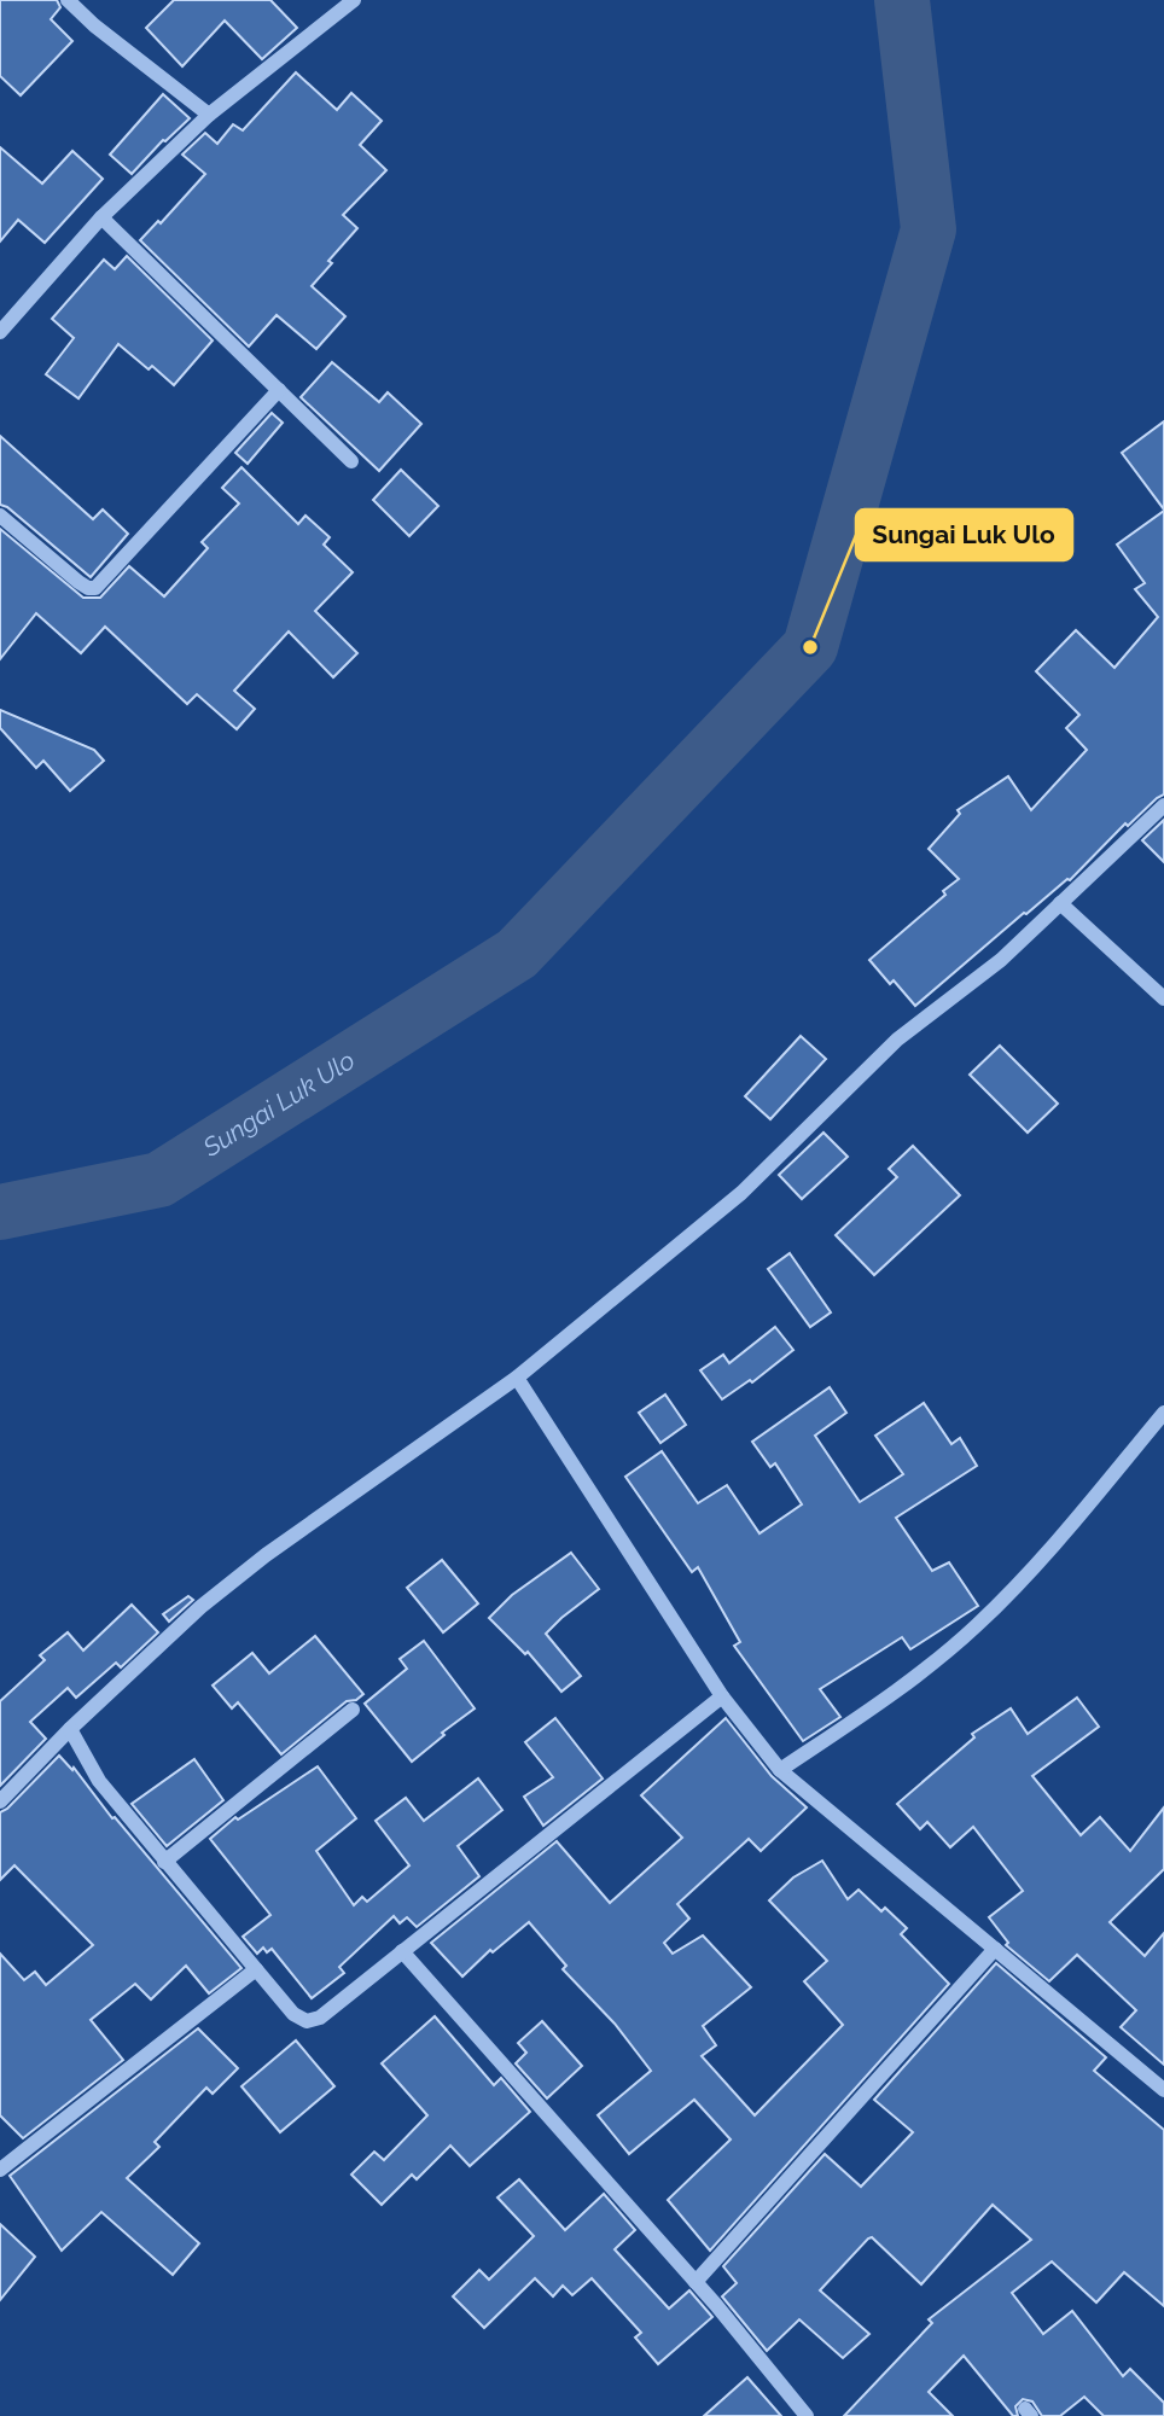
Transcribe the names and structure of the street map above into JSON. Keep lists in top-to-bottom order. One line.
{"water":["Sungai Luk Ulo"],"places":["Sungai Luk Ulo"]}
